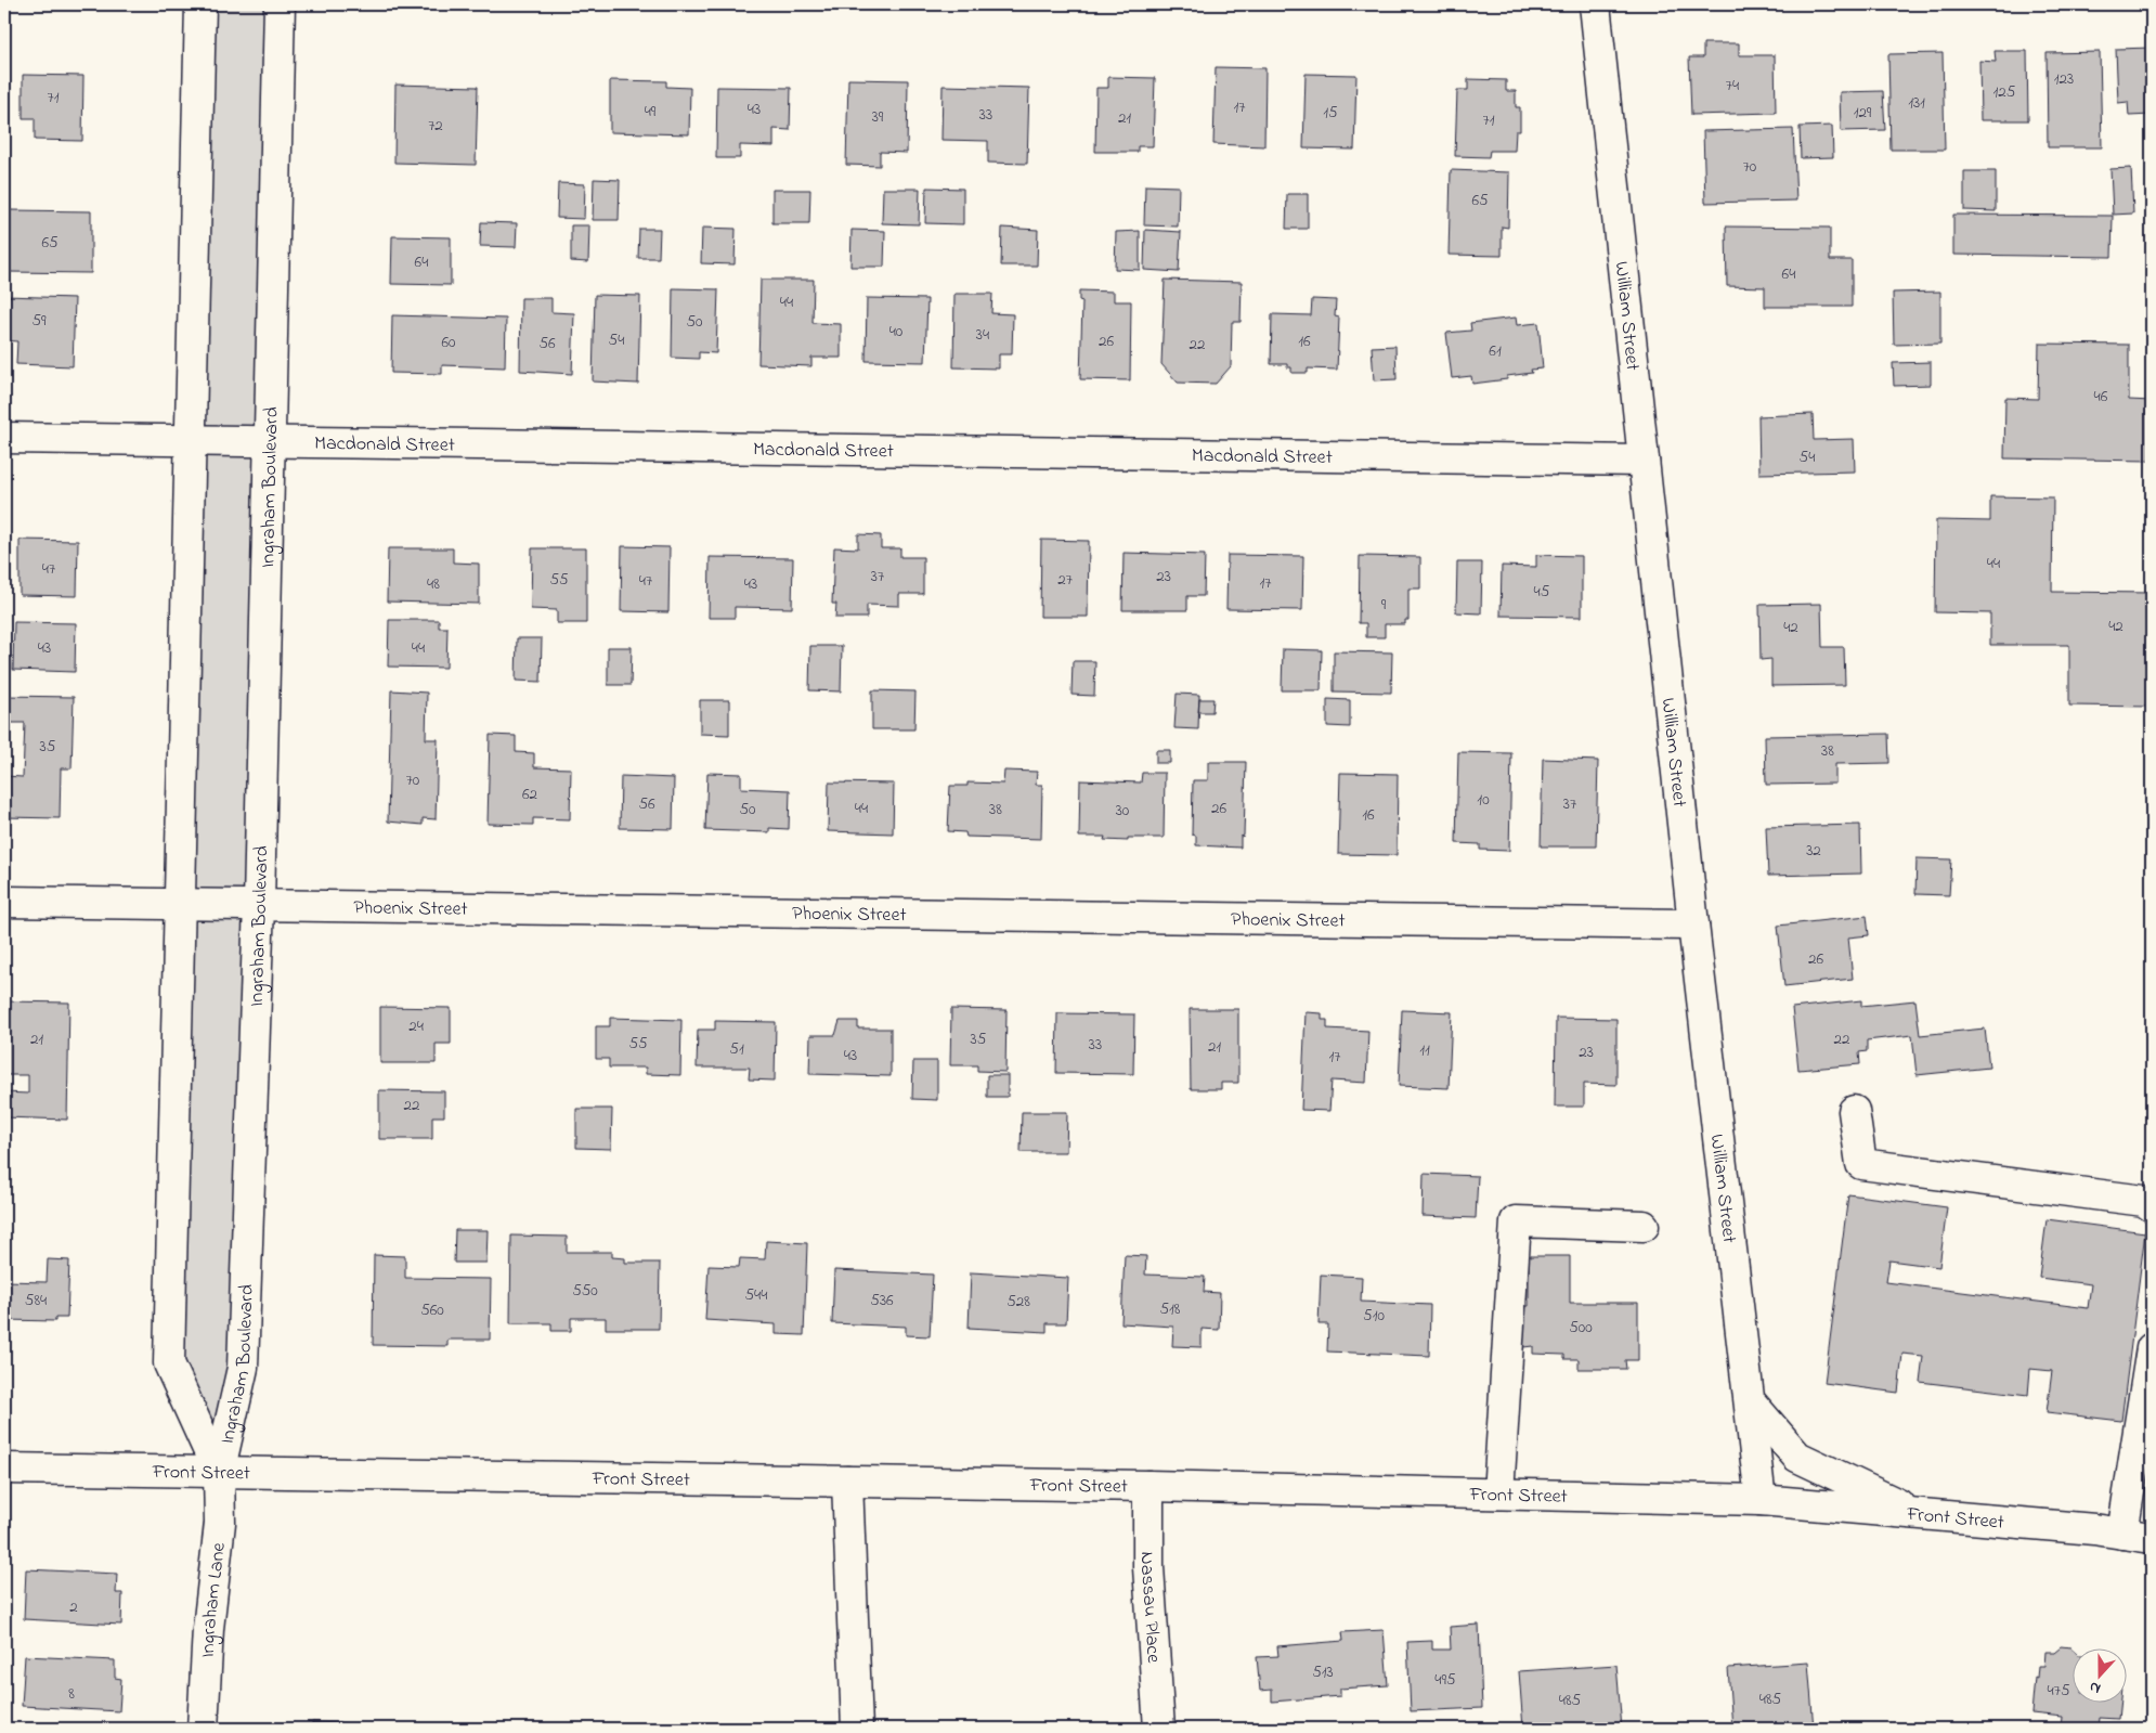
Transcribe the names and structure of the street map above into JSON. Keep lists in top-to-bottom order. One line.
{"streets":{"street":["William Street","Macdonald Street","Ingraham Boulevard","Phoenix Street","Front Street","Ingraham Lane","Nassau Place"]},"crossings":[["William Street","Macdonald Street"],["William Street","Phoenix Street"],["William Street","Front Street"],["Macdonald Street","Ingraham Boulevard"],["Ingraham Boulevard","Phoenix Street"],["Ingraham Boulevard","Front Street"],["Ingraham Boulevard","Ingraham Lane"],["Front Street","Ingraham Lane"],["Front Street","Nassau Place"]],"house_numbers":["123","74","125","71","131","17","43","49","15","129","33","39","21","71","72","70","65","65","64","64","44","59","50","40","34","54","26","16","60","56","22","61","46","54","44","47","37","23","55","27","47","17","48","43","45","9","42","42","43","44","35","38","70","62","10","56","37","44","26","50","38","30","16","32","26","24","21","35","22","55","33","21","51","11","23","43","17","22","550","544","584","536","528","518","560","510","500","2","513","495","475","8","485","485"],"north":"bottom"}
